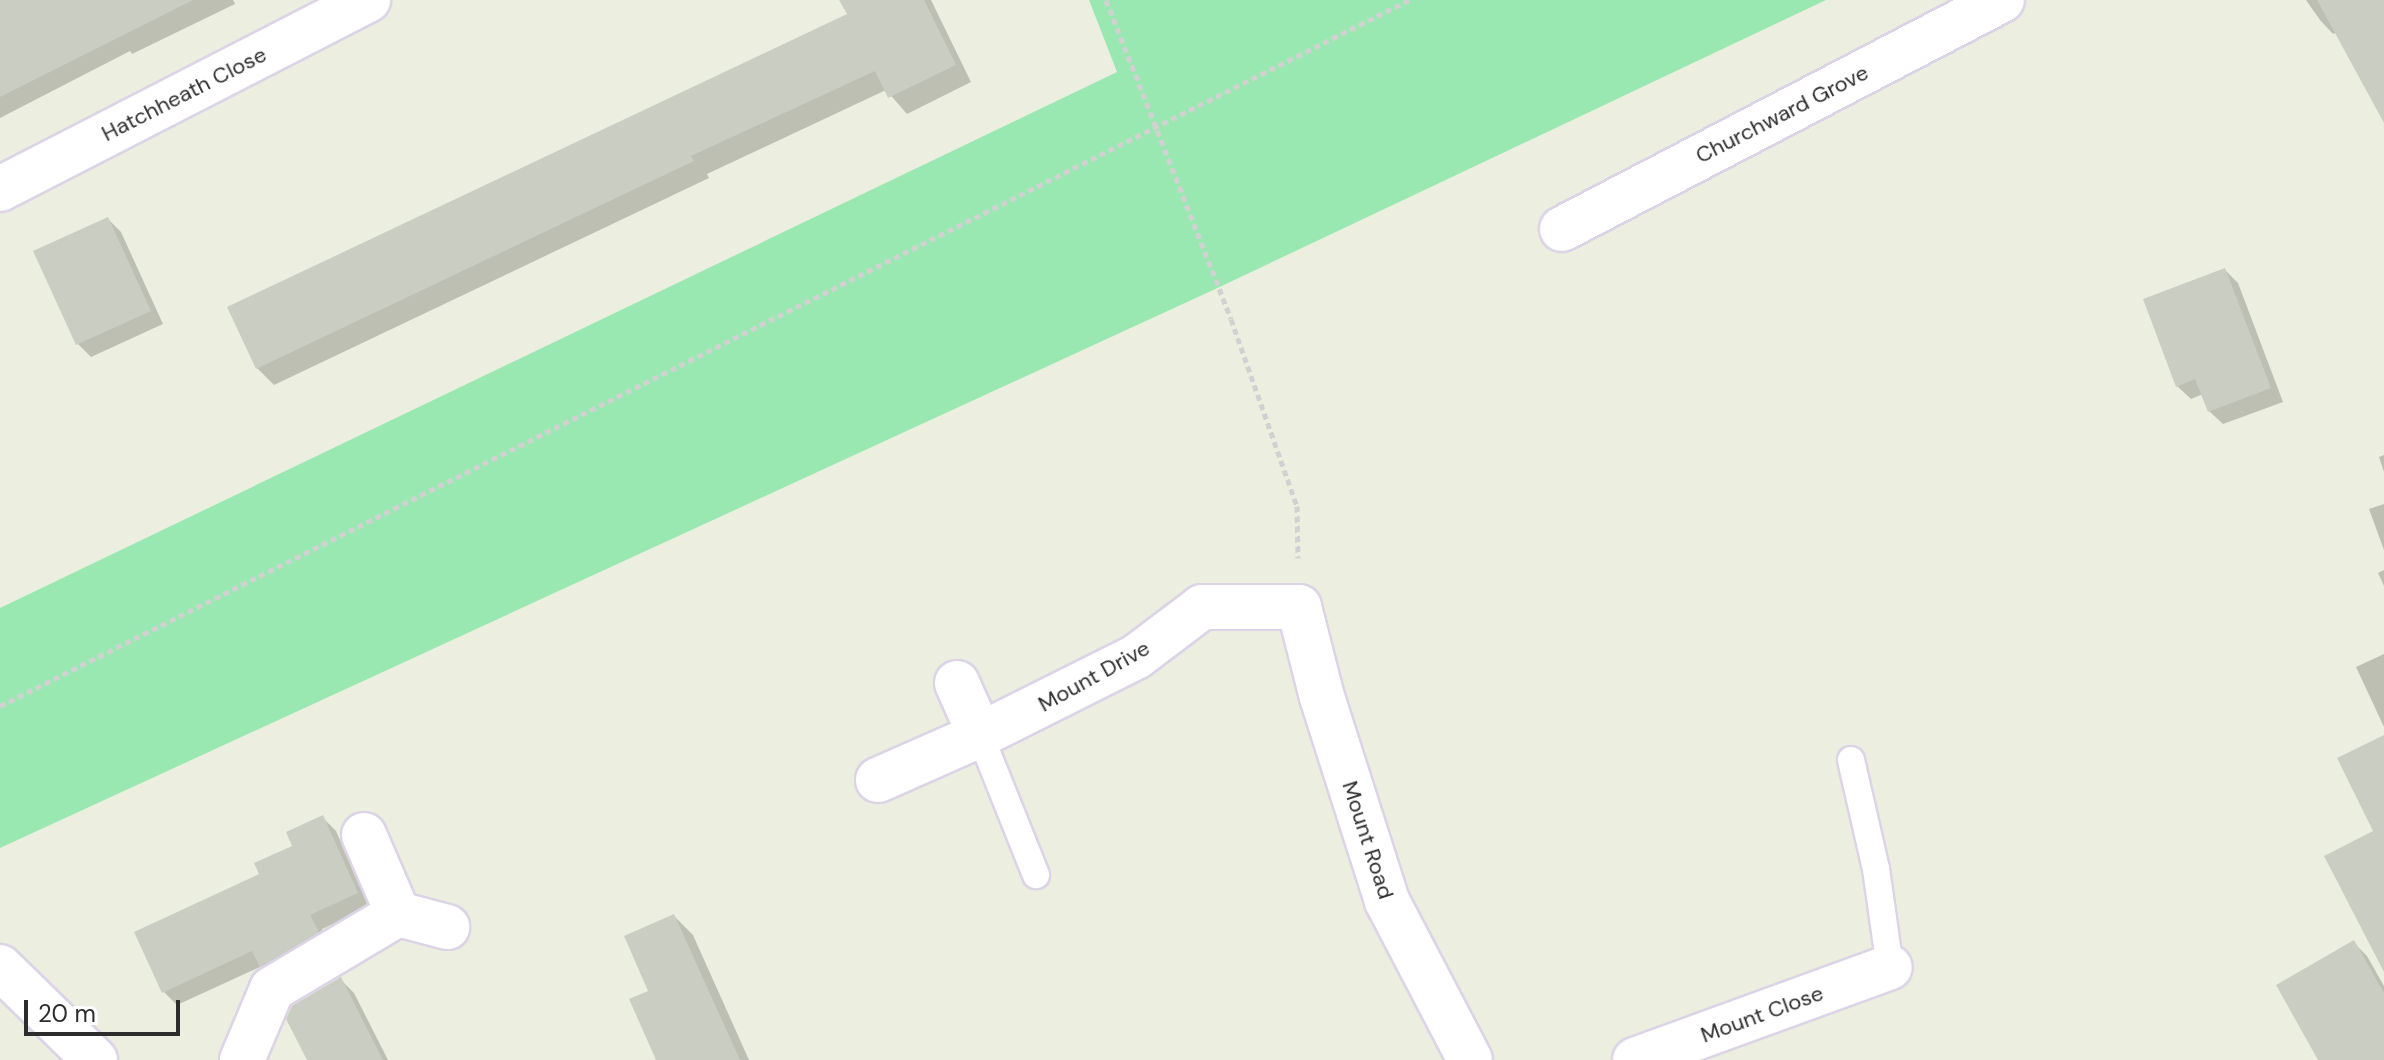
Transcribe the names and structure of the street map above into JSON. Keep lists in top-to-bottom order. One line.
{"streets":{"street":["Hatchheath Close","Churchward Grove","Mount Drive","Mount Road","Mount Close"]},"crossings":[["Mount Drive","Mount Road"]],"scale_bar":"20 m"}
